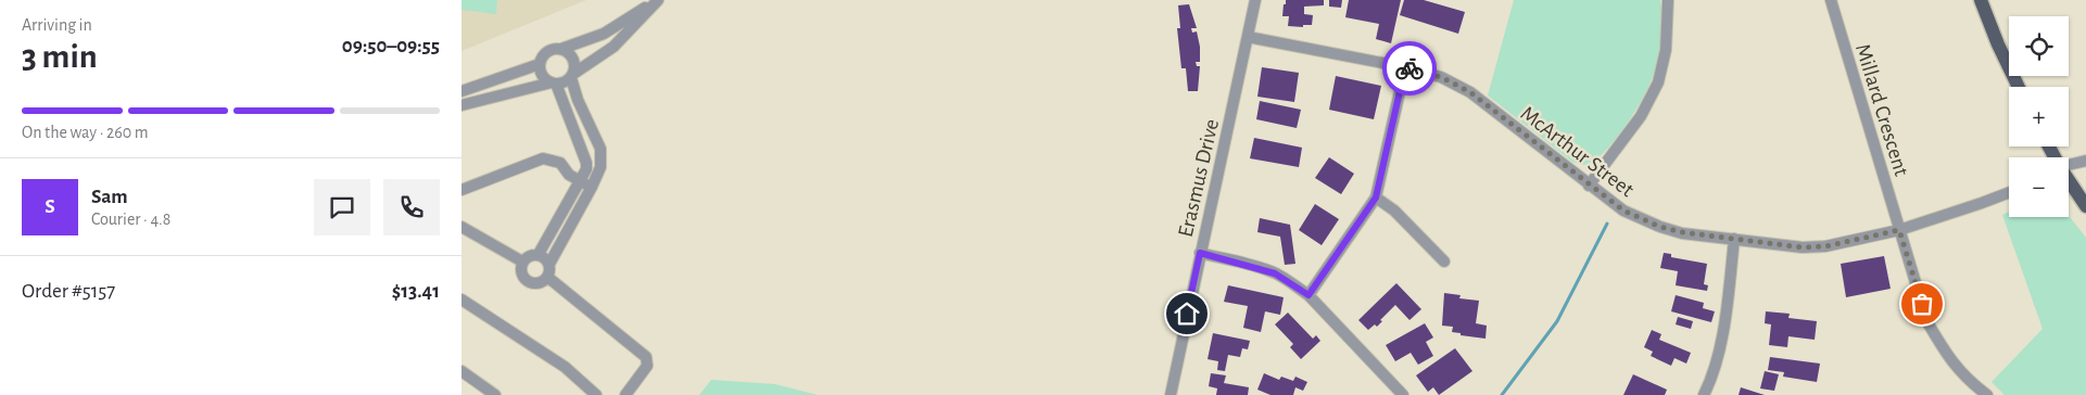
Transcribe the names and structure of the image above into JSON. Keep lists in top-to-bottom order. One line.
{"streets":{"street":["Millard Crescent","McArthur Street","Erasmus Drive"]},"crossings":[["Millard Crescent","McArthur Street"],["McArthur Street","Erasmus Drive"]],"page":{"heading":["3 min","Arriving in","09:50–09:55"],"panel":["Sam","Courier · 4.8","Order #5157","$13.41"],"map_buttons":["+","−"],"bar":"On the way · 260 m","round":"S"}}
